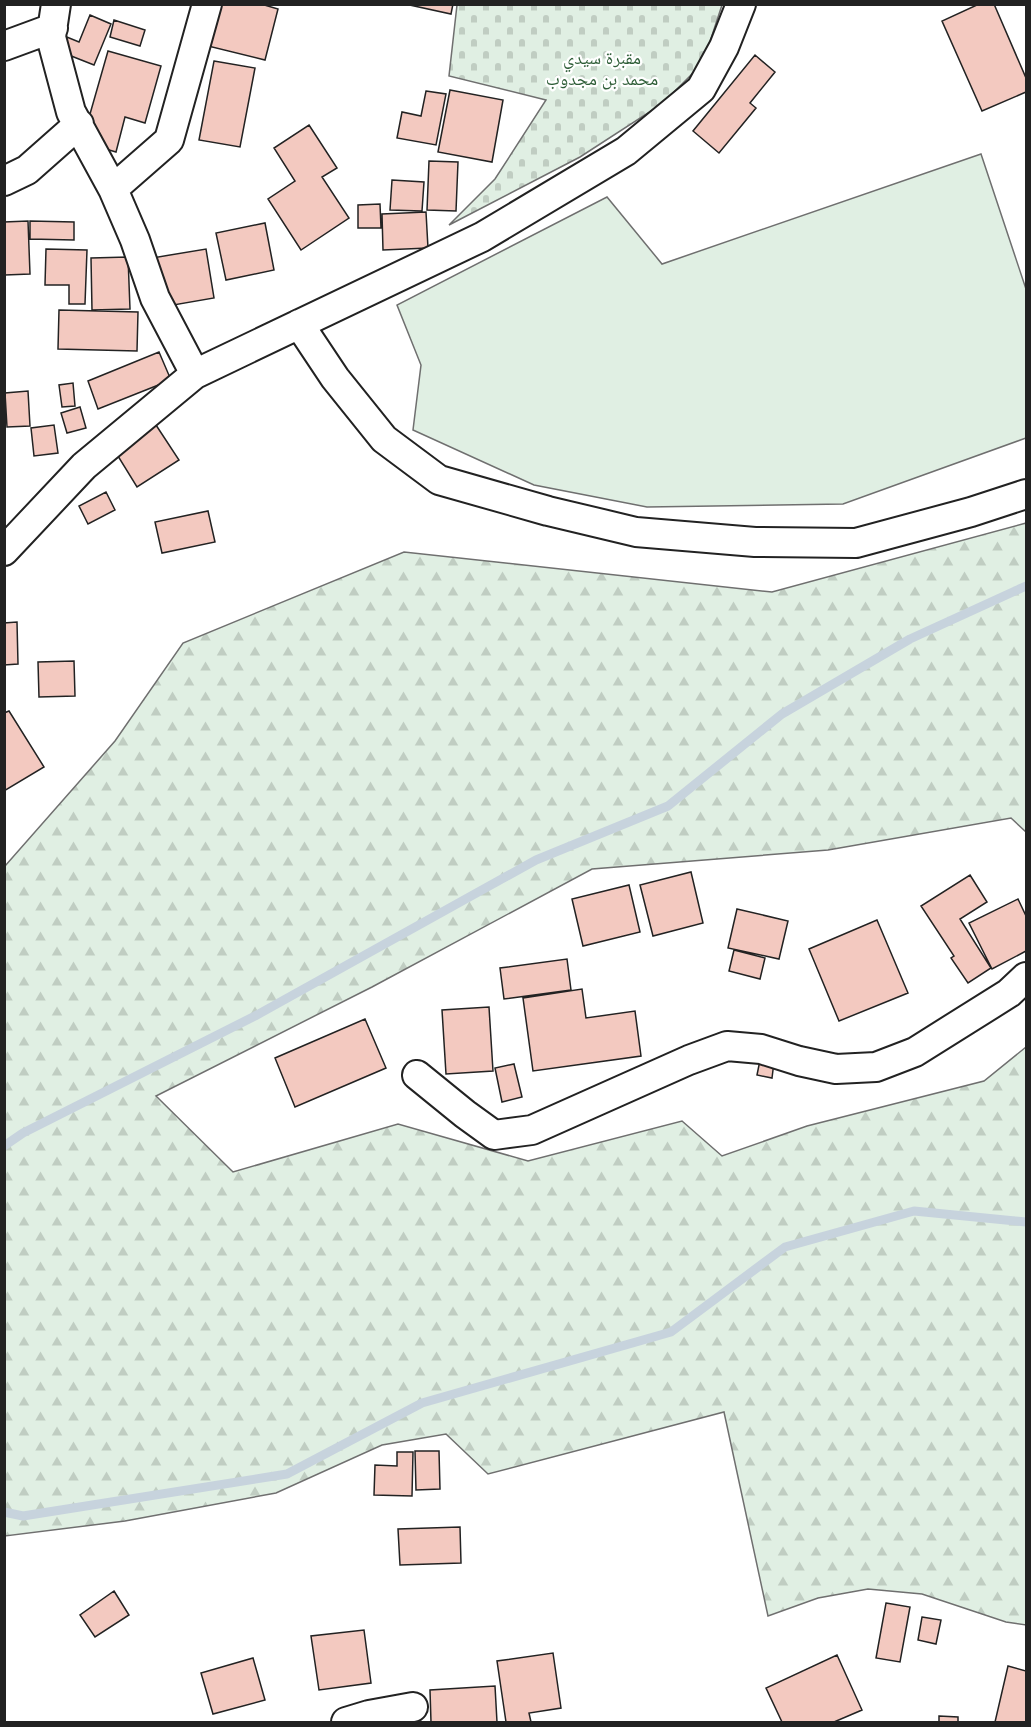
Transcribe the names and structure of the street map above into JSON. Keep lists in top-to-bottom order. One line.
{"parks":["مقبرة سيدي محمد بن مجدوب"]}
